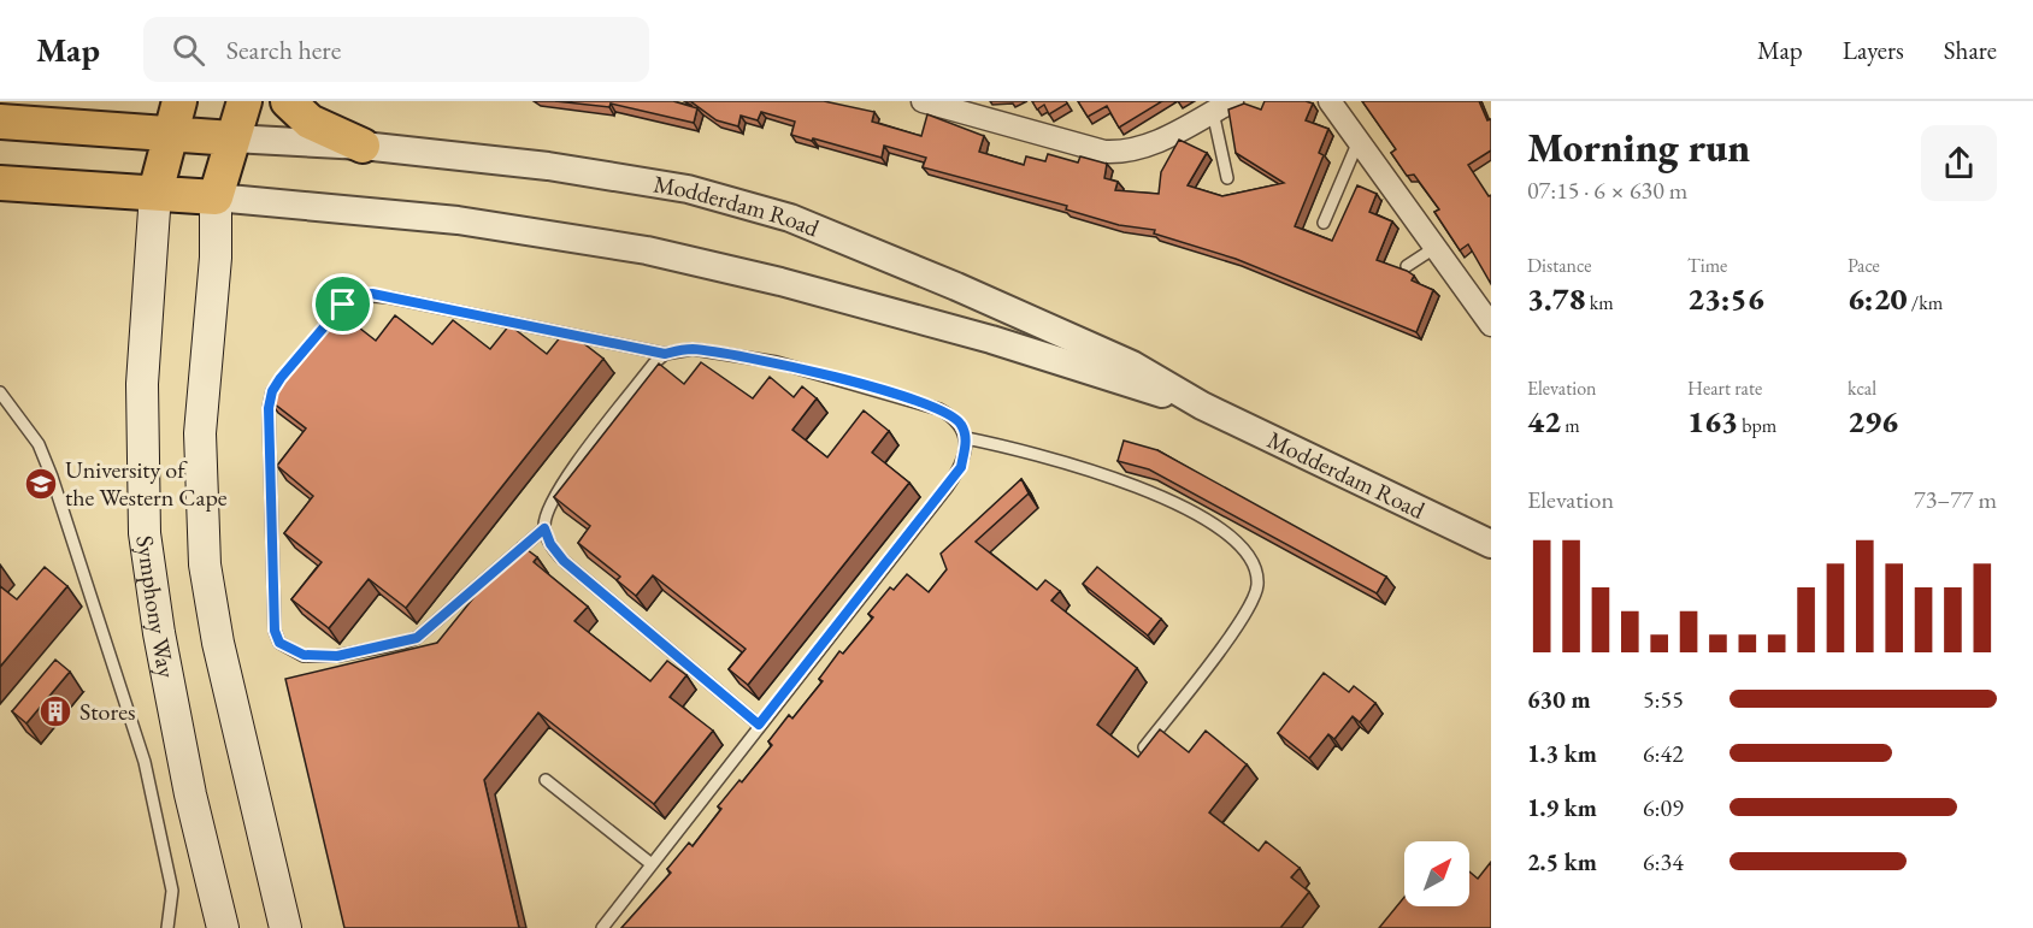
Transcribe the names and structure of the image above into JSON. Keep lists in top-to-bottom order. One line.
{"streets":{"main road":["Symphony Way"],"street":["Modderdam Road"]},"places":{"school or university":["University of the Western Cape"],"building":["Stores"]},"north":"top right","page":{"header":"Map","search":"Search here","nav":["Map","Layers","Share"],"heading":["Morning run","07:15 · 6 × 630 m"],"stats":[["Distance","3.78 km"],["Time","23:56"],["Pace","6:20 /km"],["Elevation","42 m"],["Heart rate","163 bpm"],["kcal","296"]],"chart":["Elevation","73–77 m"],"list":[{"name":"630 m","note":"5:55"},{"name":"1.3 km","note":"6:42"},{"name":"1.9 km","note":"6:09"},{"name":"2.5 km","note":"6:34"}]}}
